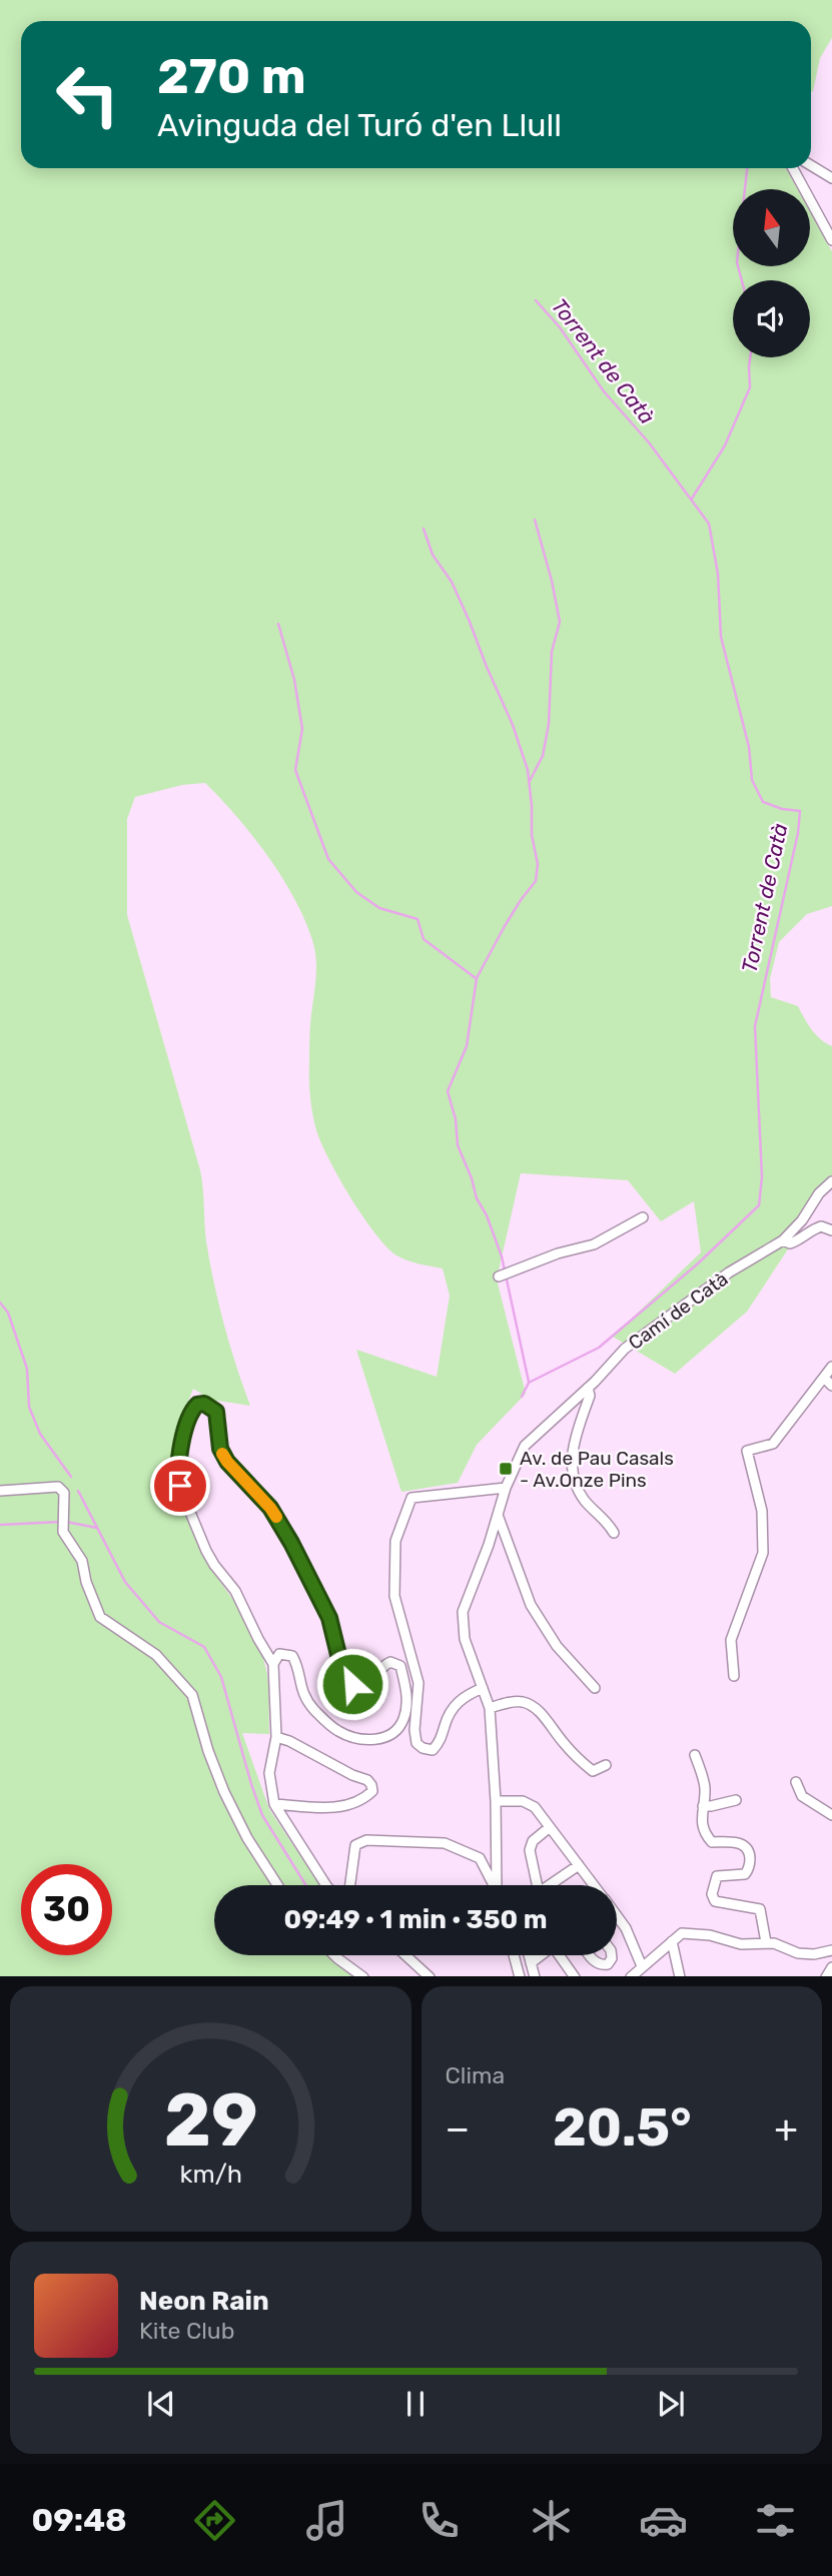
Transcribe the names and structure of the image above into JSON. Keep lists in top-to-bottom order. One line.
{"streets":{"street":["Camí de Catà"]},"water":["Torrent de Catà"],"places":{"transit":["Av. de Pau Casals - Av.Onze Pins"]},"north":"top","page":{"turn":["270 m","Avinguda del Turó d'en Llull"],"limit":"30","trip":"09:49 · 1 min · 350 m","tile":"Clima","heat":["−","20.5°","+"],"song":["Neon Rain","Kite Club"],"tabs":"09:48","gauge":["29","km/h"]}}
